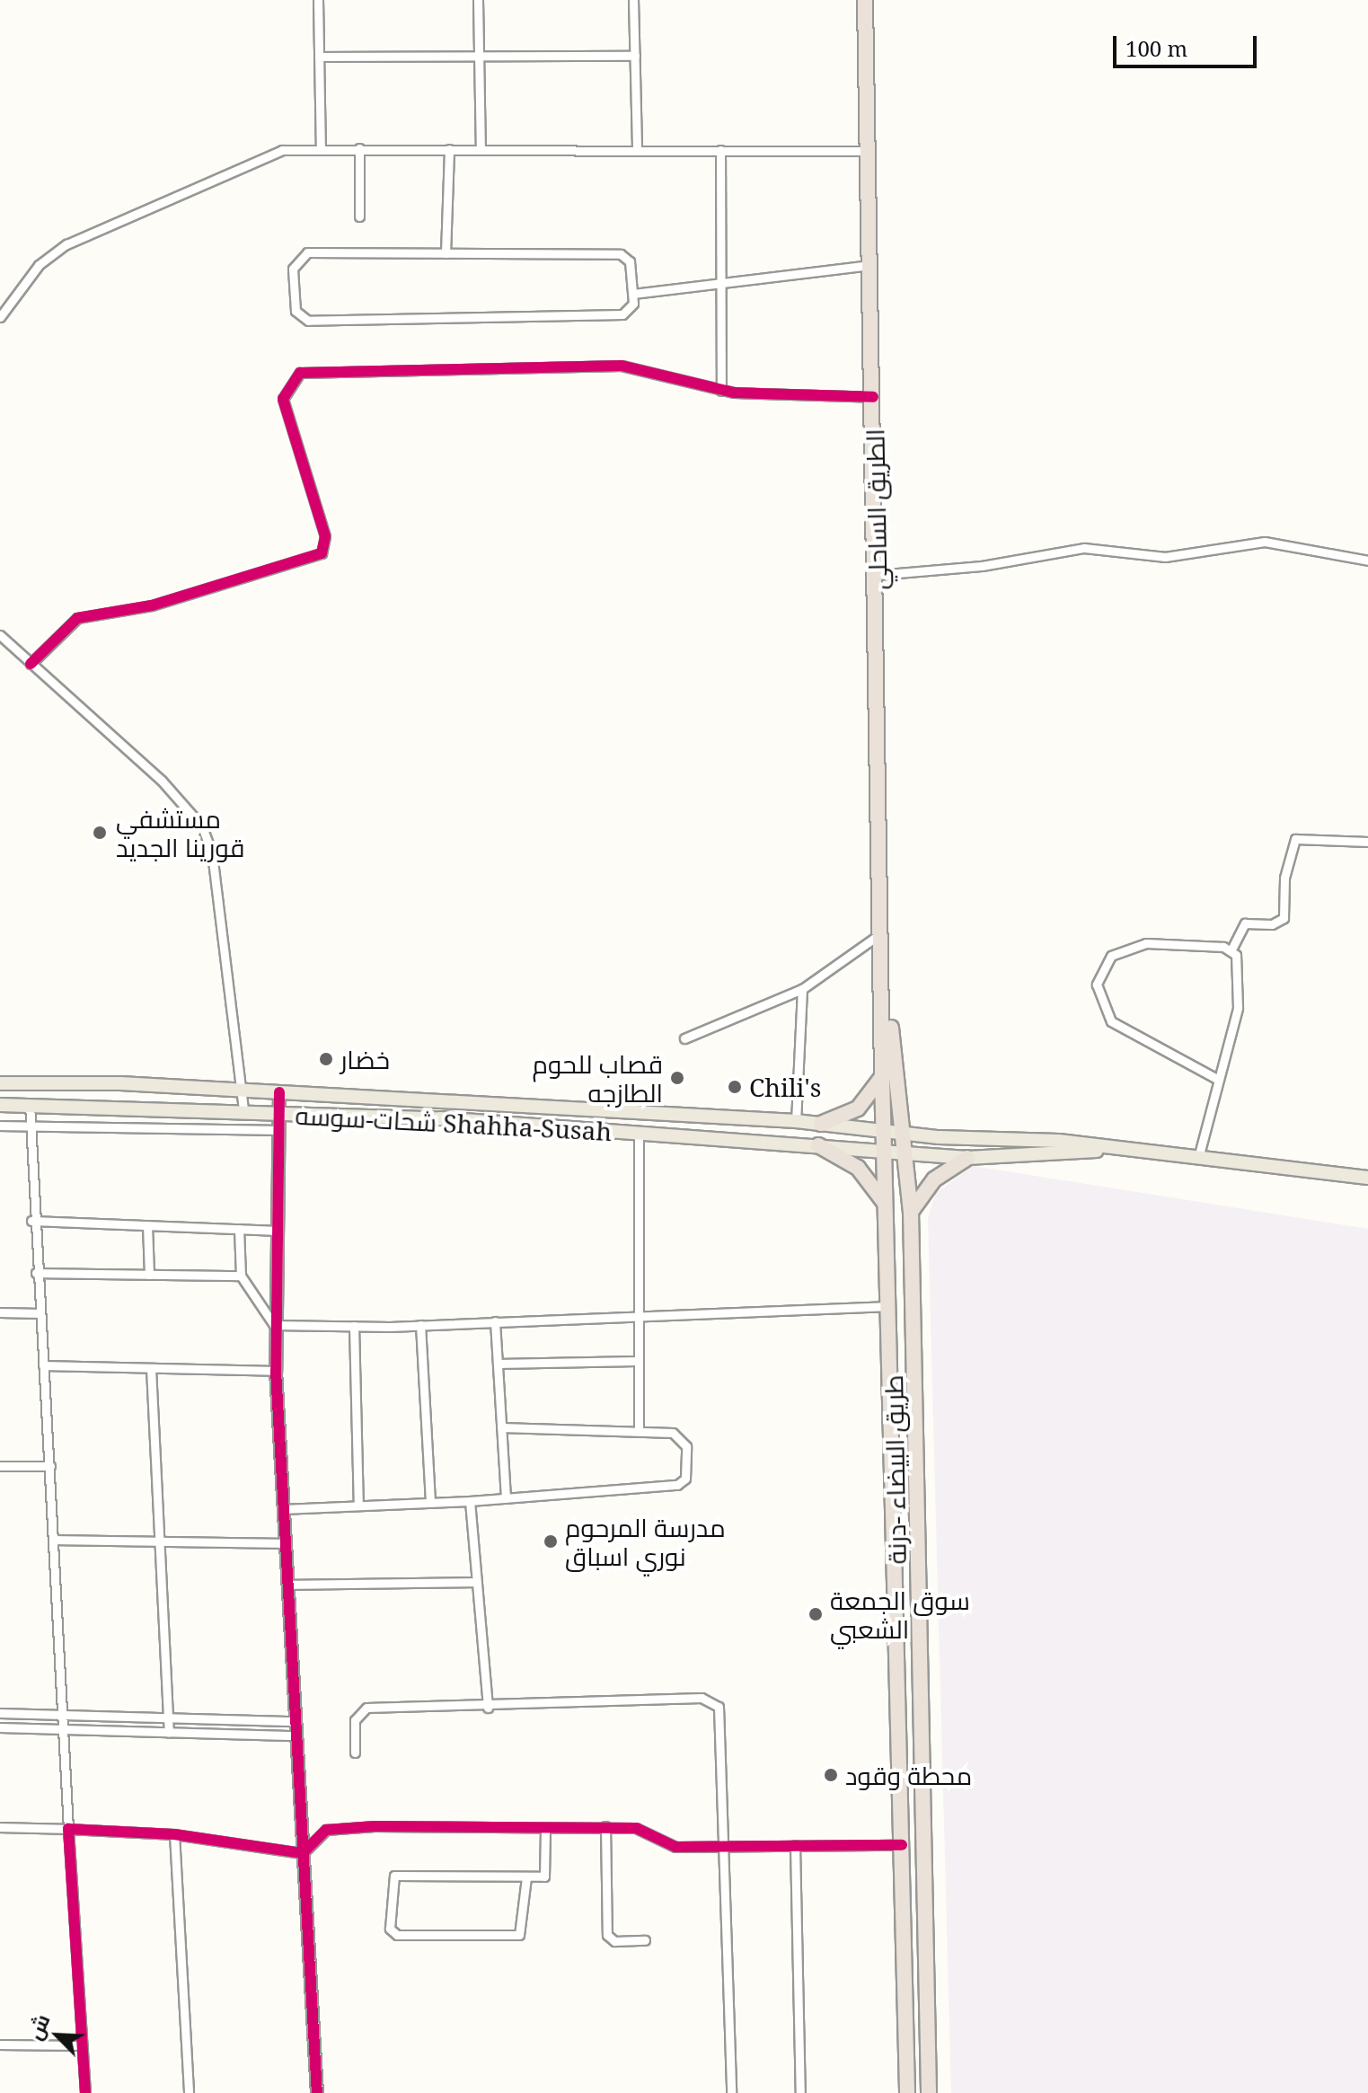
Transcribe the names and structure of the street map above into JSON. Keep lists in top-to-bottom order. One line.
{"streets":{"highway":["الطريق الساحلي","طريق البيضاء -درنة"],"main road":["شحات-سوسه Shahha-Susah"]},"crossings":[["الطريق الساحلي","طريق البيضاء -درنة"],["شحات-سوسه Shahha-Susah","طريق البيضاء -درنة"]],"places":["مستشفي قورينا الجديد","خضار","قصاب للحوم الطازجه","Chili's","مدرسة المرحوم نوري اسباق","سوق الجمعة الشعبي","محطة وقود"],"scale_bar":"100 m","north":"top left"}
